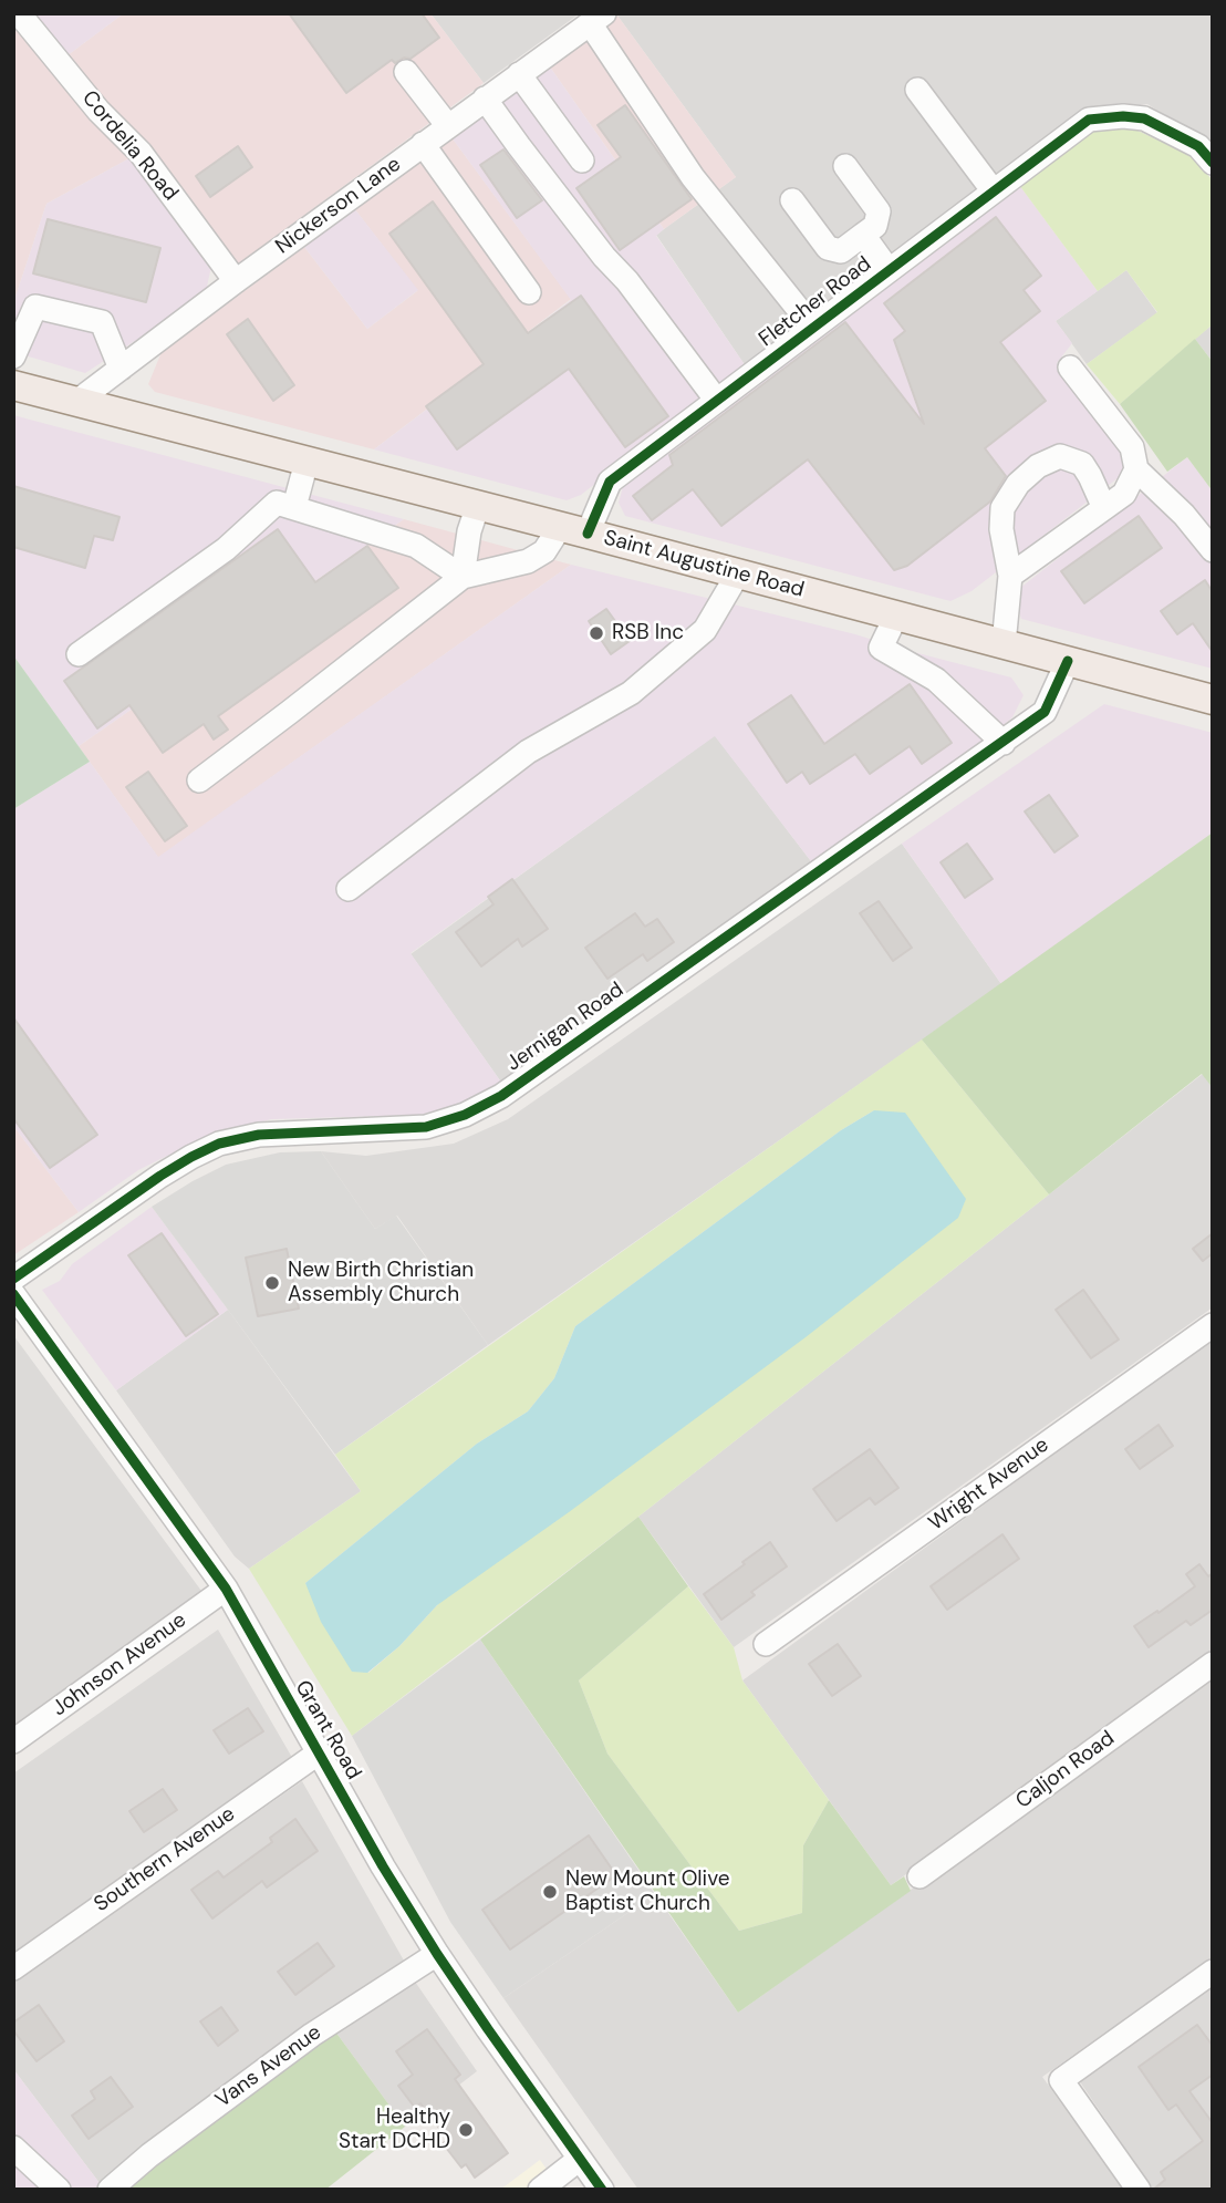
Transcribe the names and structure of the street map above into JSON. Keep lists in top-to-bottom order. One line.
{"streets":{"main road":["Saint Augustine Road"],"street":["Cordelia Road","Nickerson Lane","Fletcher Road","Jernigan Road","Wright Avenue","Johnson Avenue","Grant Road","Caljon Road","Southern Avenue","Vans Avenue"]},"crossings":[["Cordelia Road","Nickerson Lane"],["Nickerson Lane","Saint Augustine Road"],["Fletcher Road","Saint Augustine Road"],["Saint Augustine Road","Jernigan Road"],["Johnson Avenue","Grant Road"],["Grant Road","Southern Avenue"],["Grant Road","Vans Avenue"]],"places":["RSB Inc","New Birth Christian Assembly Church","New Mount Olive Baptist Church","Healthy Start DCHD"]}
